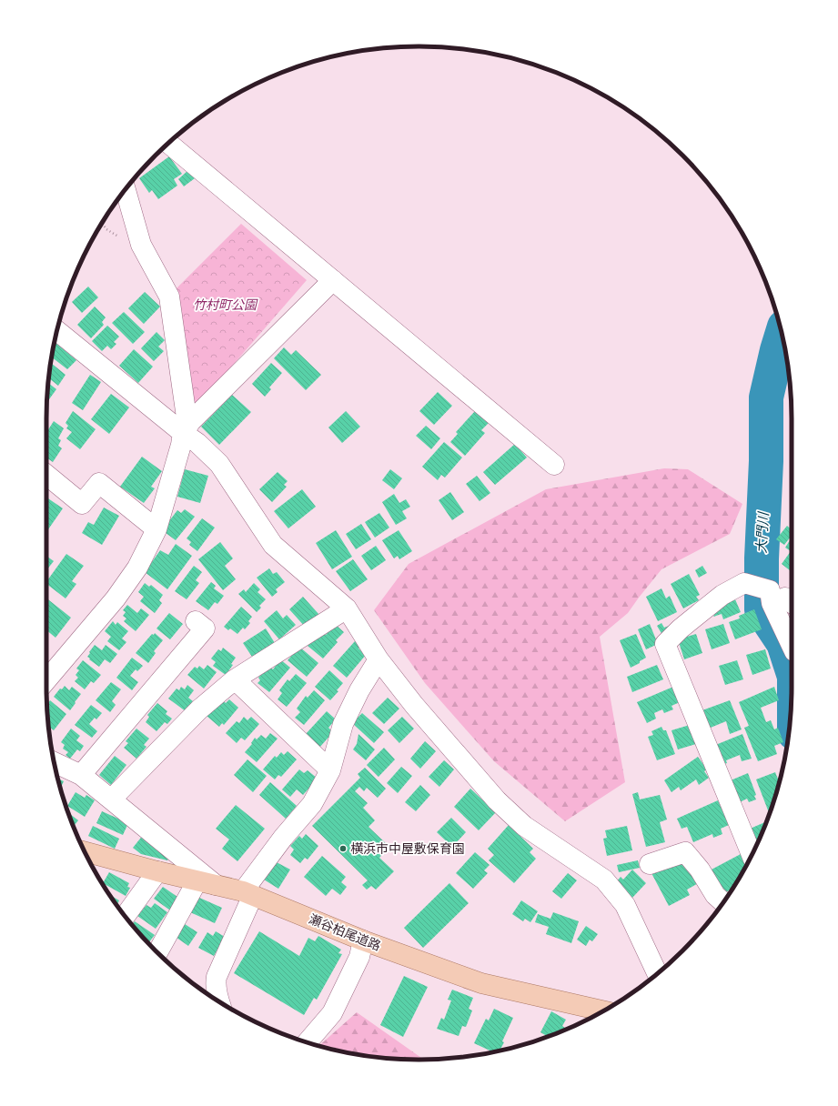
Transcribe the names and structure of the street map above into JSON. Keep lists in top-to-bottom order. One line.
{"streets":{"main road":["瀬谷柏尾道路"]},"water":["大門川"],"parks":["竹村町公園"],"places":["横浜市中屋敷保育園"]}
